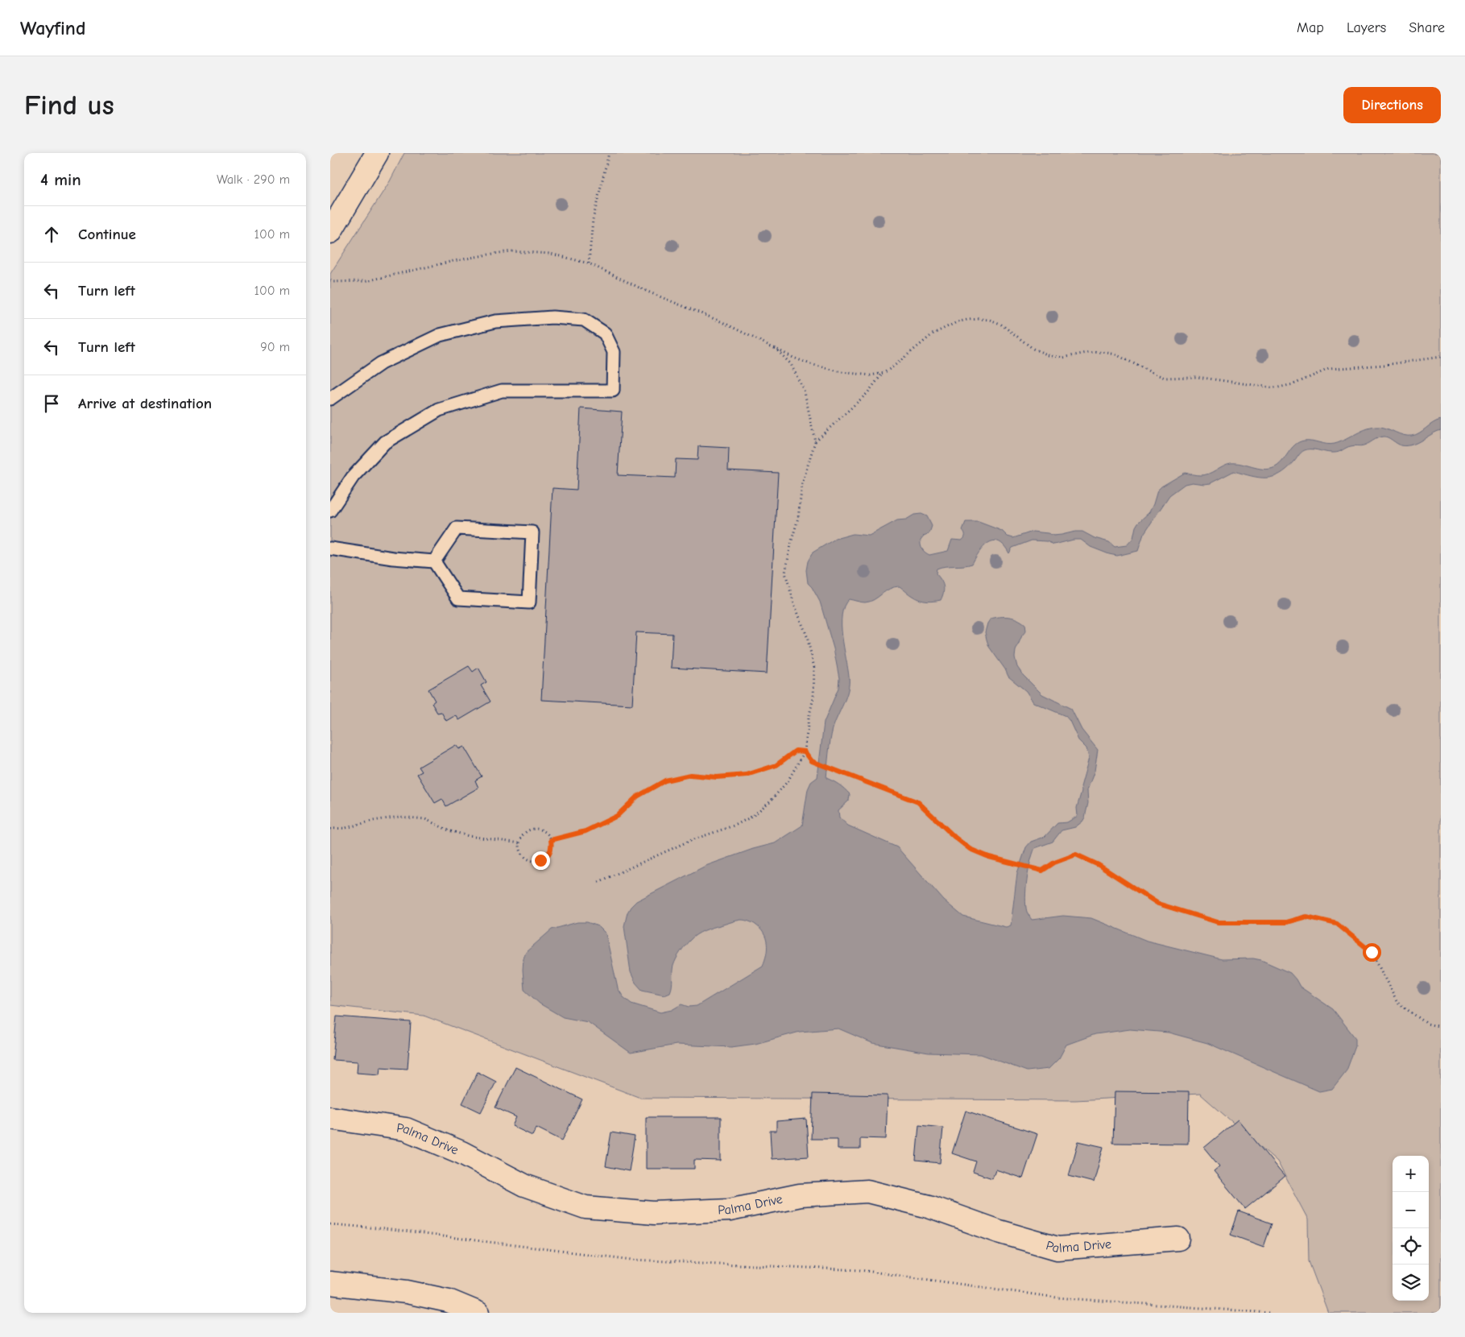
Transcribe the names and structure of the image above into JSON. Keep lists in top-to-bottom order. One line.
{"streets":{"street":["Palma Drive"]},"page":{"header":"Wayfind","nav":["Map","Layers","Share"],"buttons":"Directions","title":"Find us","heading":["4 min","Walk · 290 m"],"list":[["Continue","100 m"],["Turn left","100 m"],["Turn left","90 m"],"Arrive at destination"],"map_buttons":["+","−"]}}
